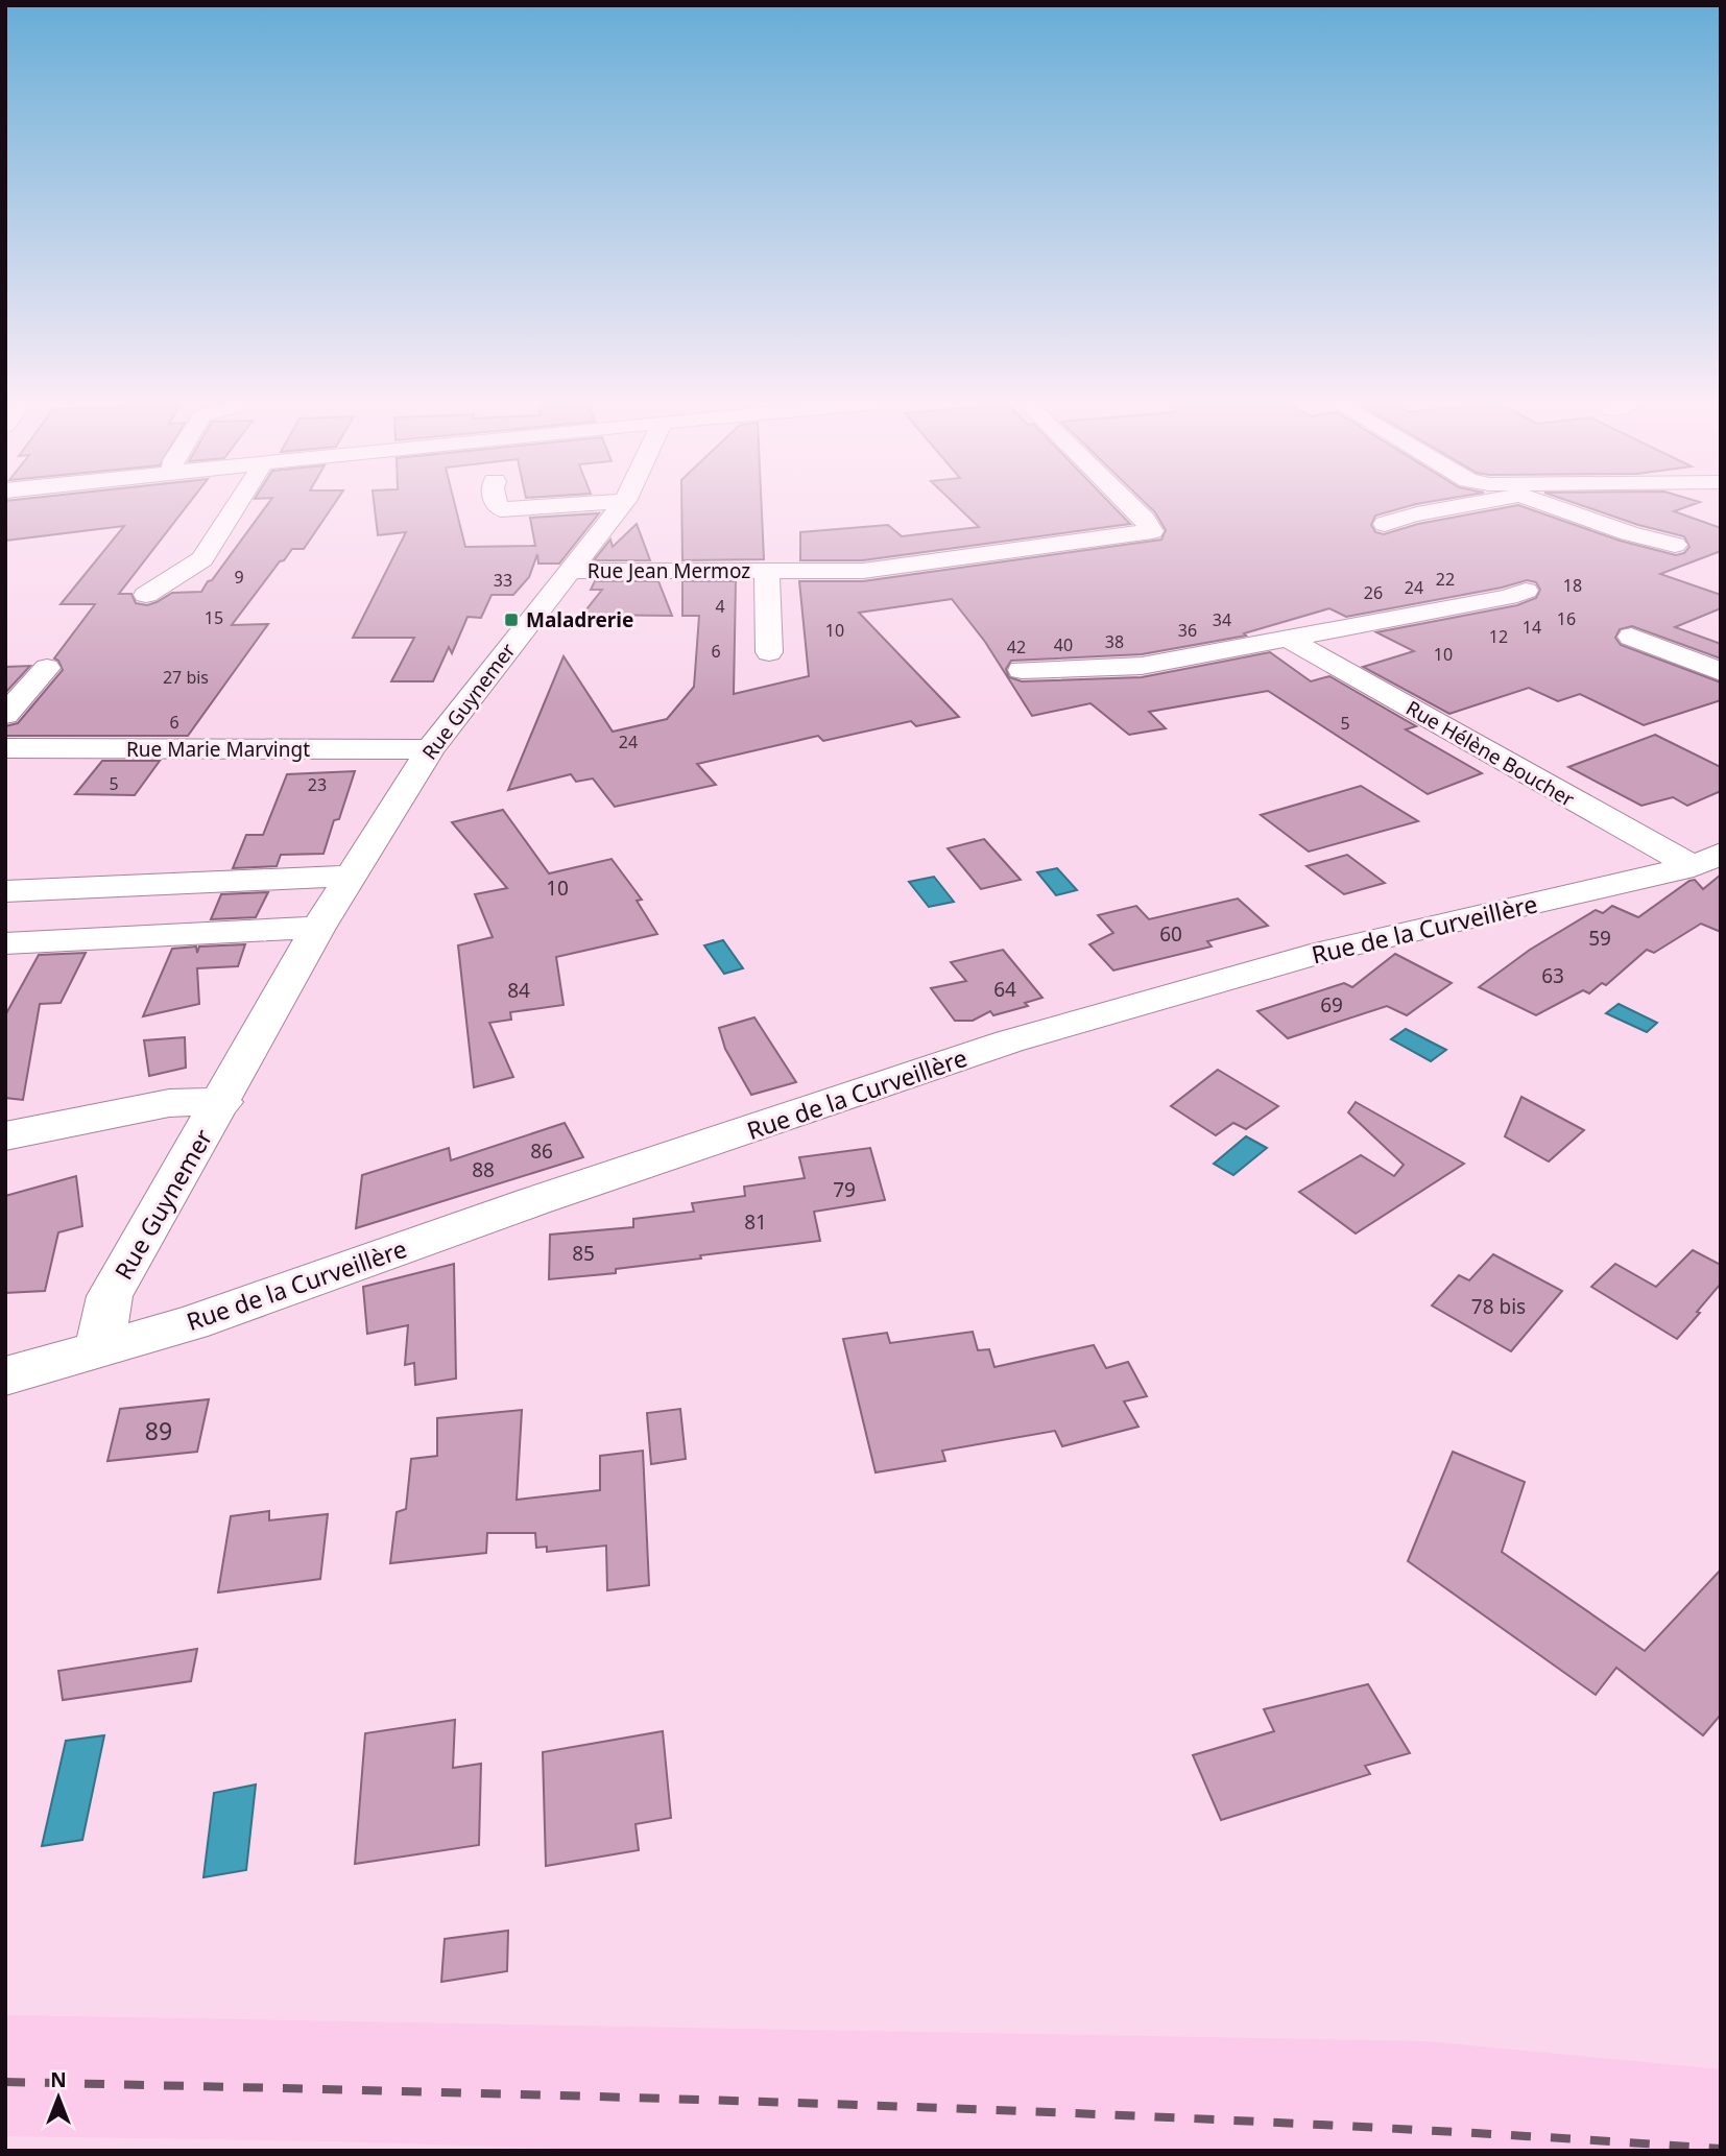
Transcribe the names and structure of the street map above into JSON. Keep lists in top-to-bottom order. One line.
{"streets":{"street":["Rue Jean Mermoz","Rue Guynemer","Rue Marie Marvingt","Rue Hélène Boucher","Rue de la Curveillère"]},"crossings":[["Rue Jean Mermoz","Rue Guynemer"],["Rue Guynemer","Rue Marie Marvingt"],["Rue Guynemer","Rue de la Curveillère"],["Rue Hélène Boucher","Rue de la Curveillère"]],"places":{"transit":["Maladrerie"]},"house_numbers":["9","22","33","18","24","26","4","15","16","34","14","10","36","12","38","40","42","6","10","27 bis","6","5","24","5","23","10","60","59","63","64","84","69","86","88","79","81","85","78 bis","89"],"north":"top"}
